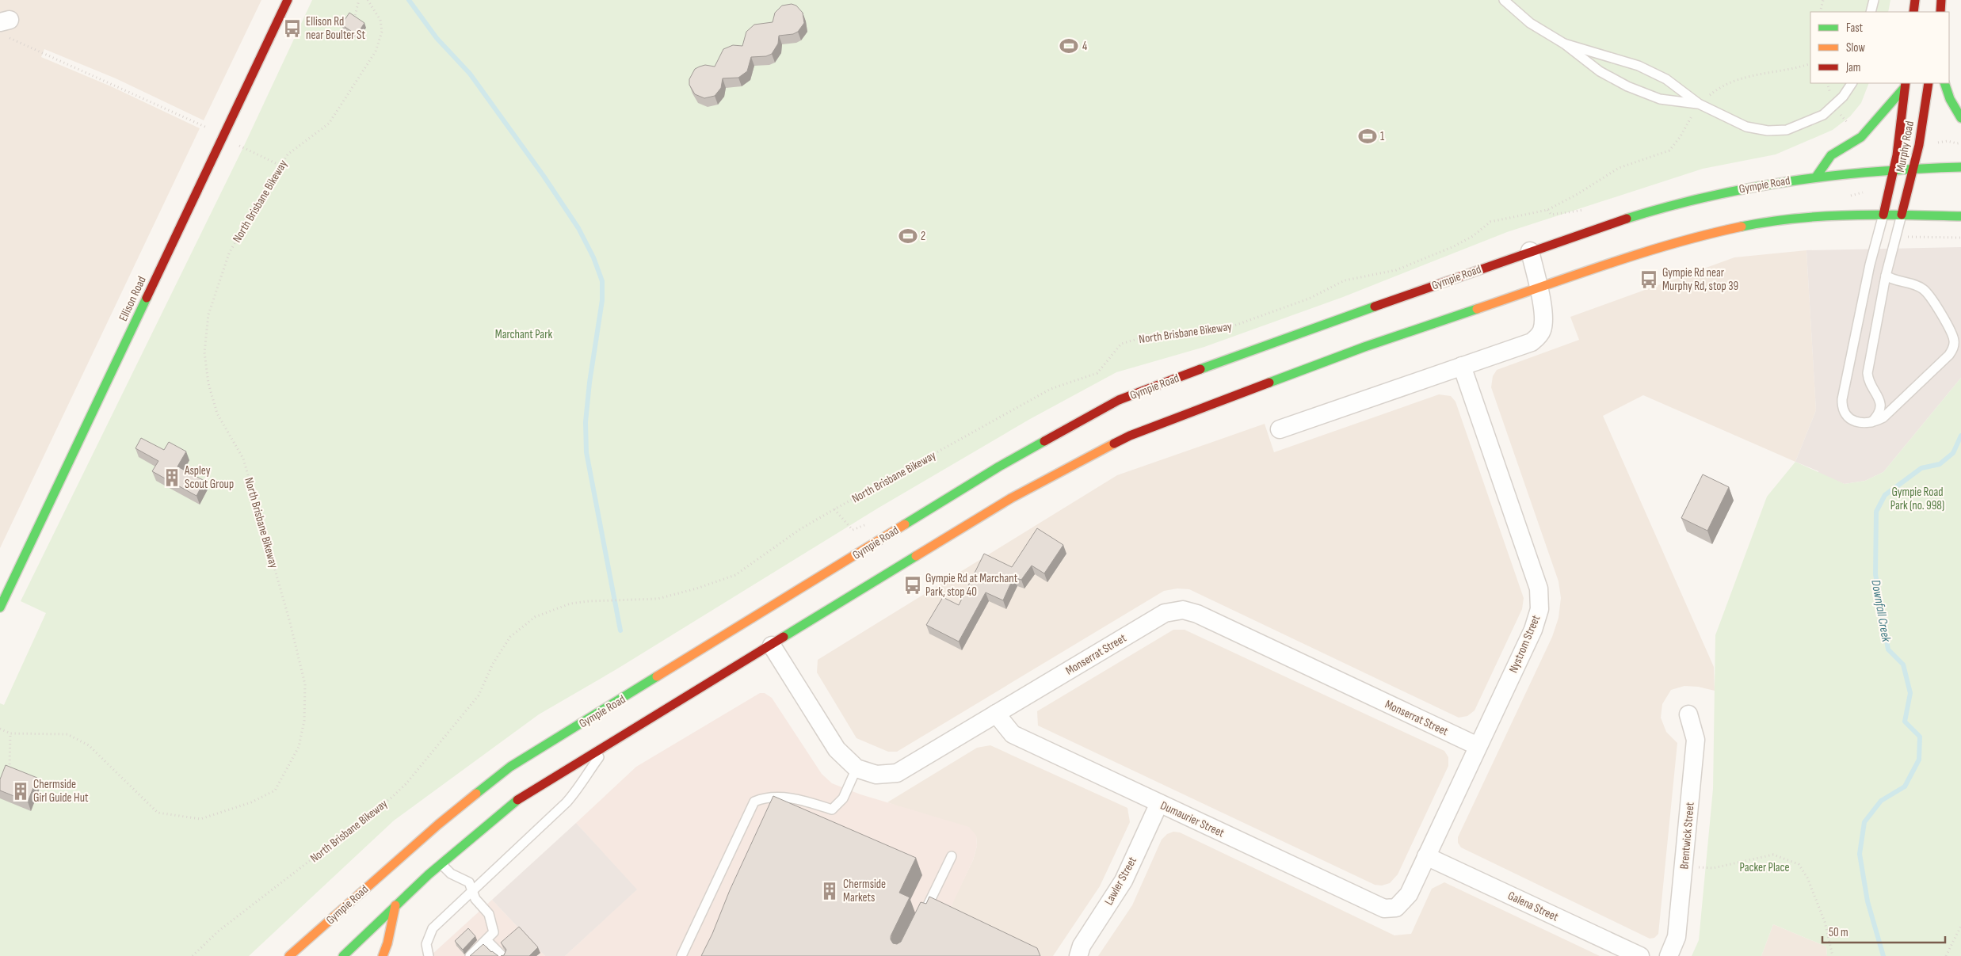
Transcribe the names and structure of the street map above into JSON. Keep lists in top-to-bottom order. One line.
{"streets":{"main road":["Murphy Road","Gympie Road","Ellison Road"],"street":["Nystrom Street","Monserrat Street","Dumaurier Street","Brentwick Street","Lawler Street","Galena Street"],"path":["North Brisbane Bikeway"]},"crossings":[["Murphy Road","Gympie Road"],["Nystrom Street","Monserrat Street"],["Nystrom Street","Dumaurier Street"],["Nystrom Street","Galena Street"],["Monserrat Street","Dumaurier Street"],["Dumaurier Street","Lawler Street"]],"water":["Downfall Creek"],"parks":["Marchant Park","Gympie Road Park (no. 998)","Packer Place"],"places":{"bus stop":["Ellison Rd near Boulter St","Gympie Rd near Murphy Rd, stop 39","Gympie Rd at Marchant Park, stop 40"],"sports":["4","1","2"],"building":["Aspley Scout Group","Chermside Girl Guide Hut","Chermside Markets"]},"legend":["Fast","Slow","Jam"],"scale_bar":"50 m"}
